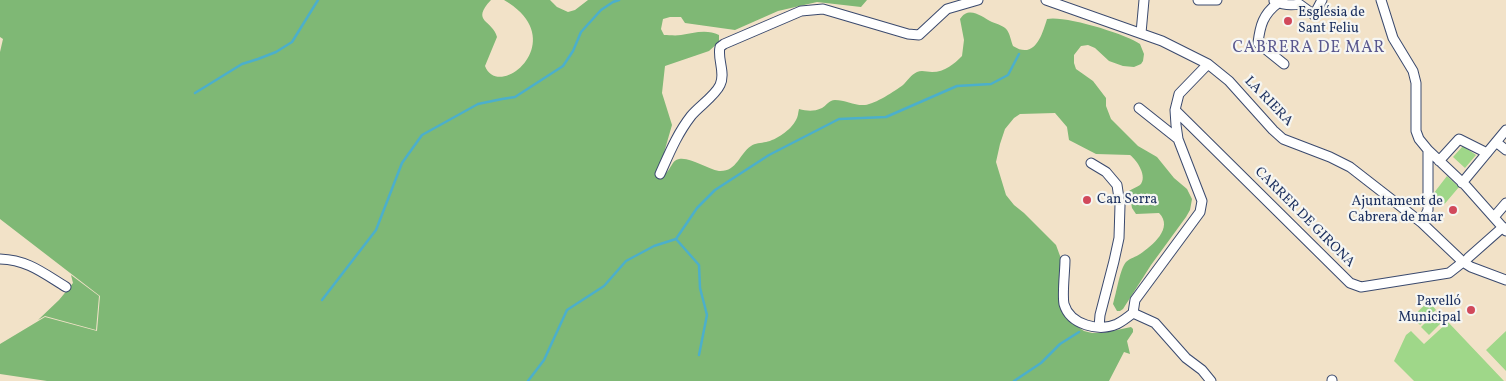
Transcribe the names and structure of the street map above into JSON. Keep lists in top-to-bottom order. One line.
{"streets":{"street":["LA RIERA","CARRER DE GIRONA"]},"crossings":[["LA RIERA","CARRER DE GIRONA"]],"districts":["CABRERA DE MAR"],"places":["Església de Sant Feliu","Can Serra","Ajuntament de Cabrera de mar","Pavelló Municipal"]}
